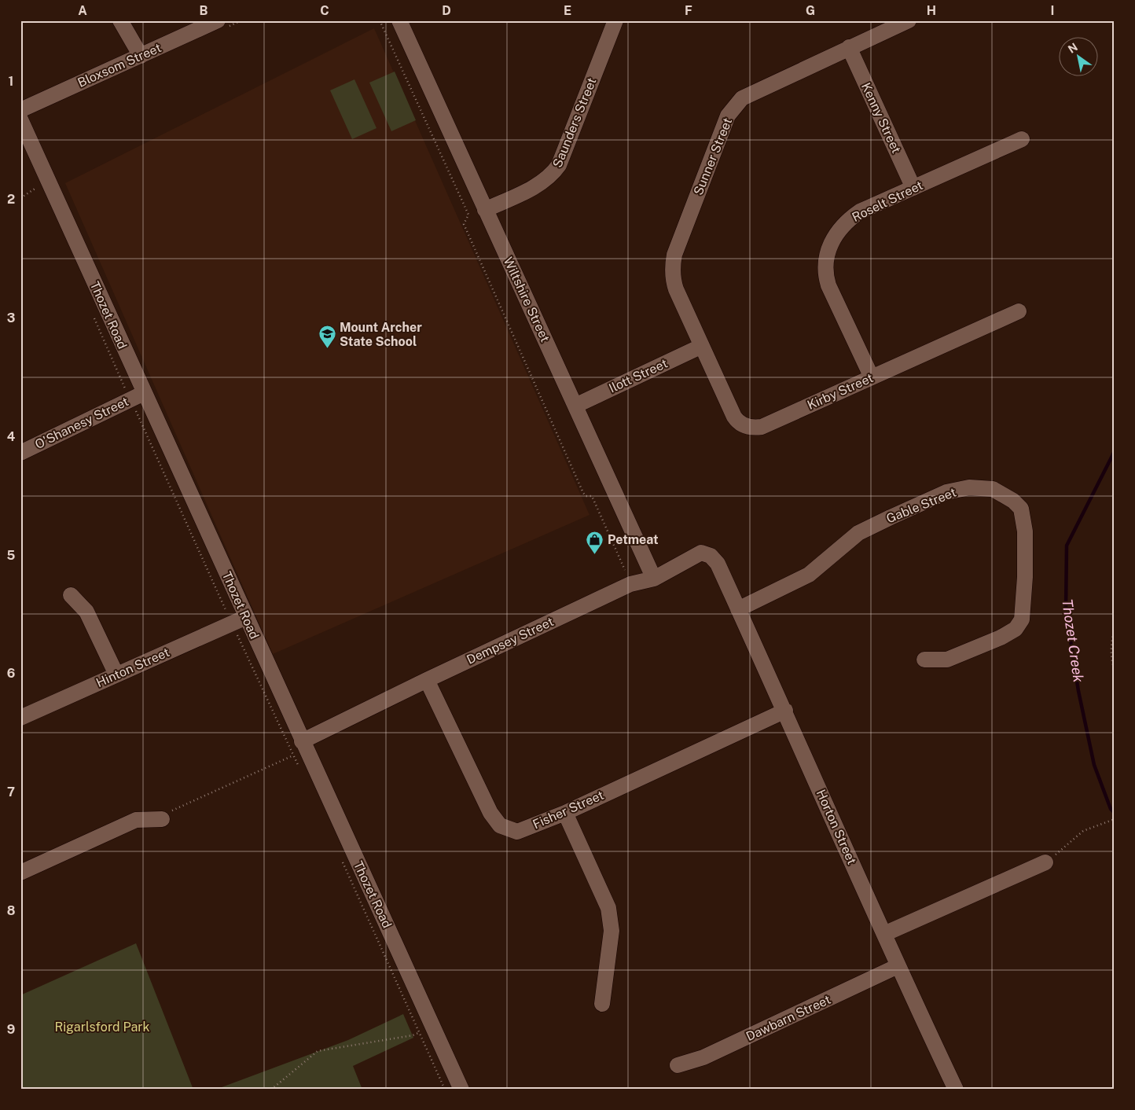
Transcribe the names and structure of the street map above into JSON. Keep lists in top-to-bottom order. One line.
{"streets":{"street":["Bloxsom Street","Kenny Street","Saunders Street","Sunner Street","Roselt Street","Wiltshire Street","Thozet Road","Ilott Street","Kirby Street","O'Shanesy Street","Gable Street","Dempsey Street","Hinton Street","Fisher Street","Horton Street","Dawbarn Street"]},"crossings":[["Kenny Street","Sunner Street"],["Kenny Street","Roselt Street"],["Saunders Street","Wiltshire Street"],["Sunner Street","Ilott Street"],["Sunner Street","Kirby Street"],["Roselt Street","Kirby Street"],["Wiltshire Street","Ilott Street"],["Wiltshire Street","Dempsey Street"],["Thozet Road","O'Shanesy Street"],["Thozet Road","Dempsey Street"],["Thozet Road","Hinton Street"],["Ilott Street","Kirby Street"],["Gable Street","Horton Street"],["Dempsey Street","Fisher Street"],["Dempsey Street","Horton Street"],["Fisher Street","Horton Street"],["Horton Street","Dawbarn Street"]],"water":["Thozet Creek"],"parks":["Rigarlsford Park"],"places":{"school or university":["Mount Archer State School"],"shop":["Petmeat"]},"north":"top left","grid":{"columns":["A","B","C","D","E","F","G","H","I"],"rows":["1","2","3","4","5","6","7","8","9"]}}
